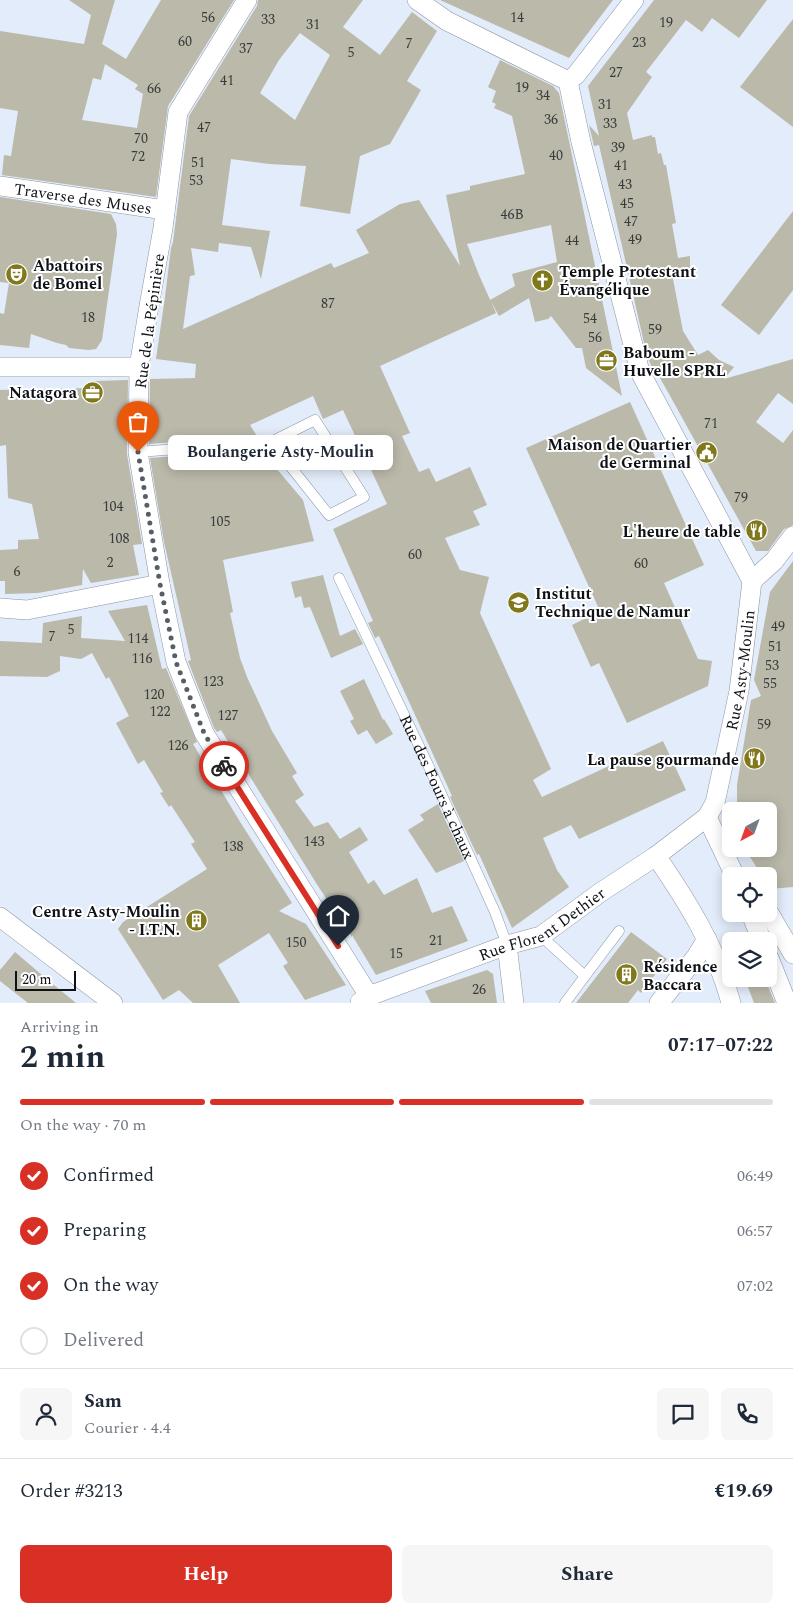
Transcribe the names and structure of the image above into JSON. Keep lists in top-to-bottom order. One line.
{"streets":{"street":["Traverse des Muses","Rue de la Pépinière","Rue Asty-Moulin","Rue des Fours à chaux","Rue Florent Dethier"]},"crossings":[["Traverse des Muses","Rue de la Pépinière"],["Rue de la Pépinière","Rue Florent Dethier"],["Rue Asty-Moulin","Rue Florent Dethier"],["Rue des Fours à chaux","Rue Florent Dethier"]],"places":{"theatre":["Abattoirs de Bomel"],"church":["Temple Protestant Évangélique"],"office":["Baboum - Huvelle SPRL","Natagora"],"other":["Boulangerie Asty-Moulin"],"public building":["Maison de Quartier de Germinal"],"restaurant":["L'heure de table","La pause gourmande"],"school or university":["Institut Technique de Namur"],"building":["Centre Asty-Moulin - I.T.N.","Résidence Baccara"]},"house_numbers":["56","14","33","19","31","60","23","7","37","5","27","41","19","66","34","31","36","33","47","70","39","40","72","51","41","53","43","45","46B","47","49","44","87","18","54","59","56","71","79","104","105","108","60","2","60","6","49","5","7","114","51","116","53","123","55","120","122","127","59","126","143","138","21","150","15","26"],"scale_bar":"20 m","north":"bottom left","page":{"bubble":"Boulangerie Asty-Moulin","scale":"20 m","heading":["2 min","Arriving in","07:17–07:22"],"panel":["Sam","Courier · 4.4","Order #3213","€19.69"],"bar":"On the way · 70 m","list":[["Confirmed","06:49"],["Preparing","06:57"],["On the way","07:02"],"Delivered"],"buttons":["Help","Share"]}}
